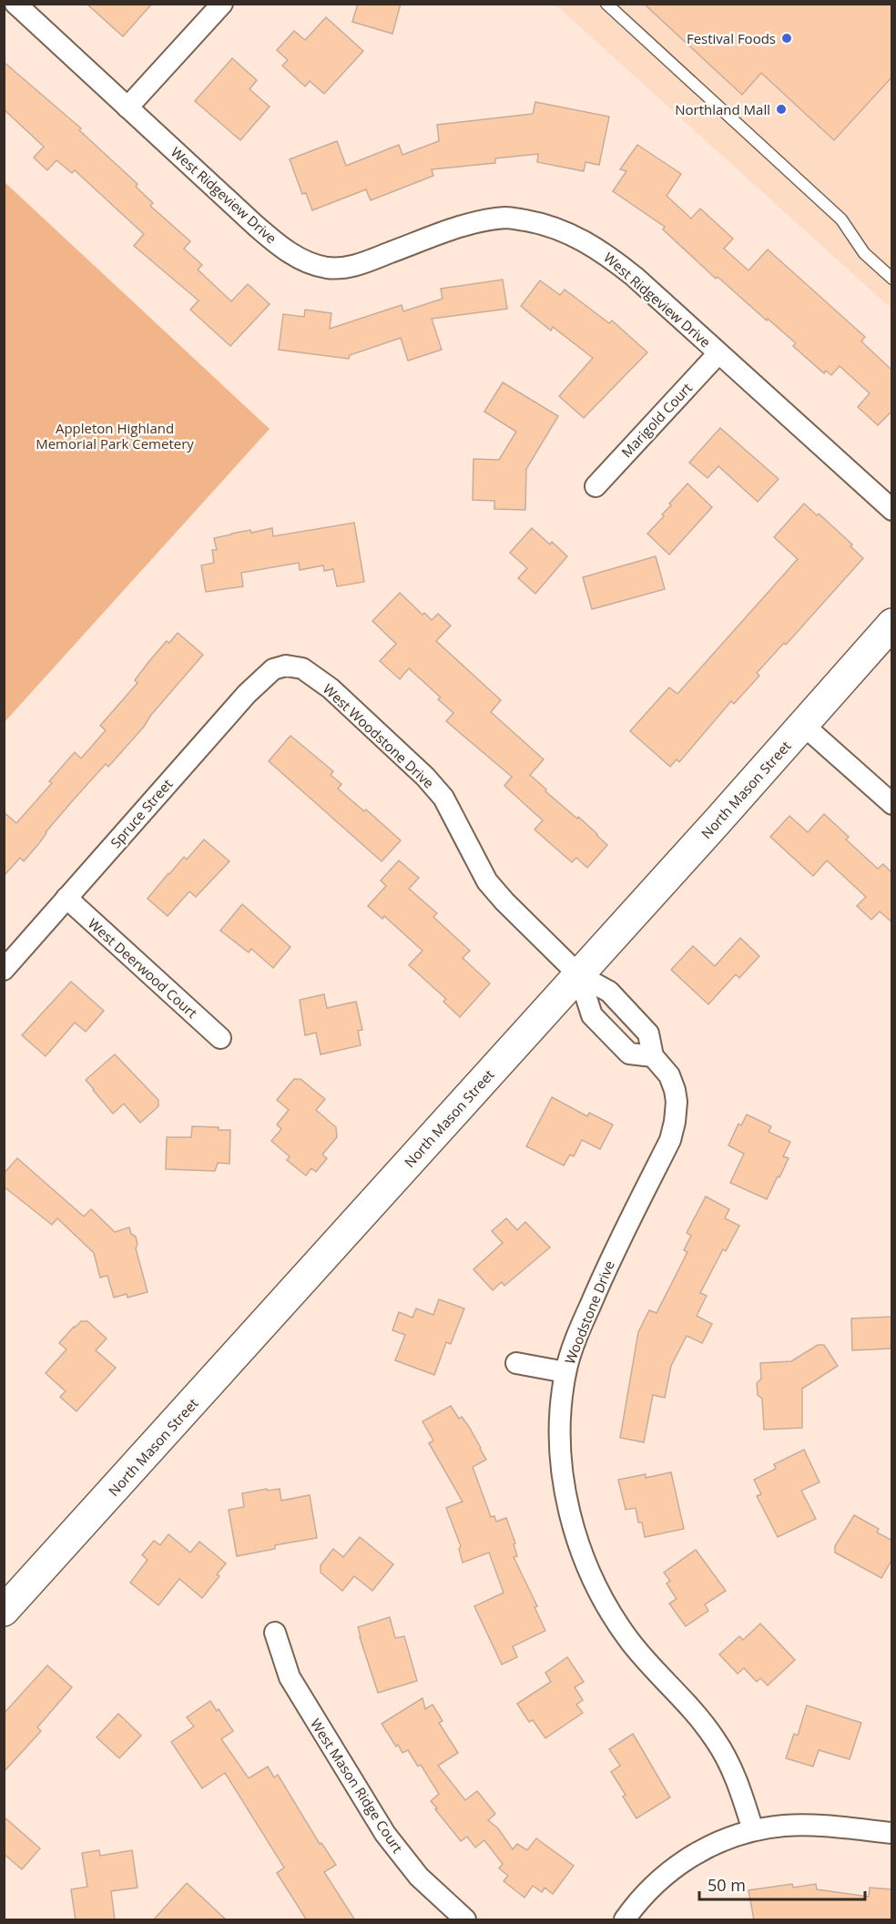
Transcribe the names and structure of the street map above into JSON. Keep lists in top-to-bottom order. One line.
{"streets":{"street":["West Ridgeview Drive","Marigold Court","West Woodstone Drive","North Mason Street","Spruce Street","West Deerwood Court","Woodstone Drive","West Mason Ridge Court"]},"crossings":[["West Ridgeview Drive","Marigold Court"],["West Woodstone Drive","North Mason Street"],["West Woodstone Drive","Spruce Street"],["West Woodstone Drive","Woodstone Drive"],["North Mason Street","Woodstone Drive"],["Spruce Street","West Deerwood Court"]],"parks":["Appleton Highland Memorial Park Cemetery"],"places":["Festival Foods","Northland Mall"],"scale_bar":"50 m"}
